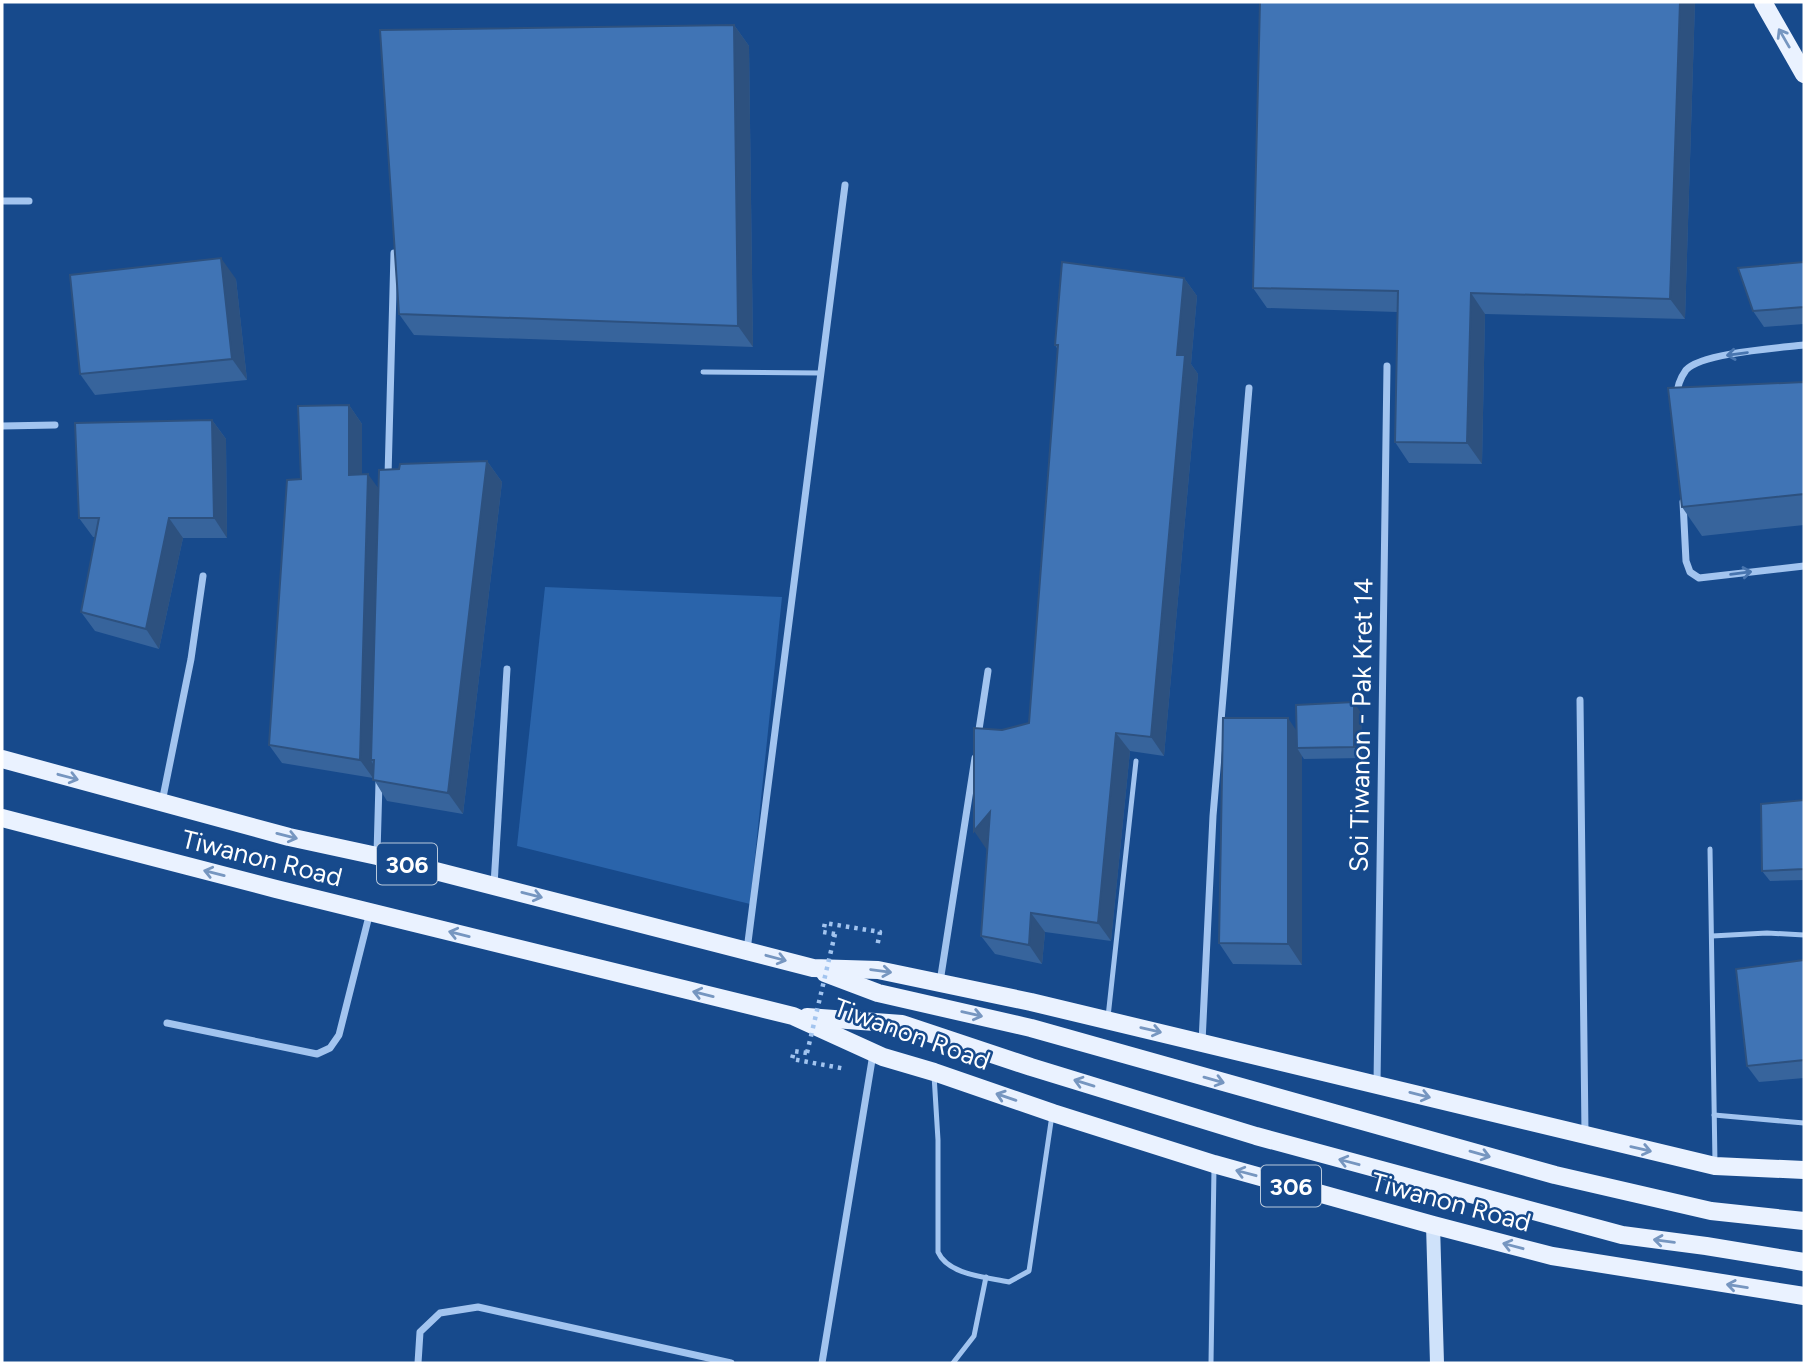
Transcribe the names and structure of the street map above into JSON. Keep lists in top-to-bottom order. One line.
{"streets":{"main road":["Tiwanon Road","306"],"street":["Soi Tiwanon - Pak Kret 14"]},"crossings":[["Soi Tiwanon - Pak Kret 14","Tiwanon Road"],["Tiwanon Road","306"]]}
